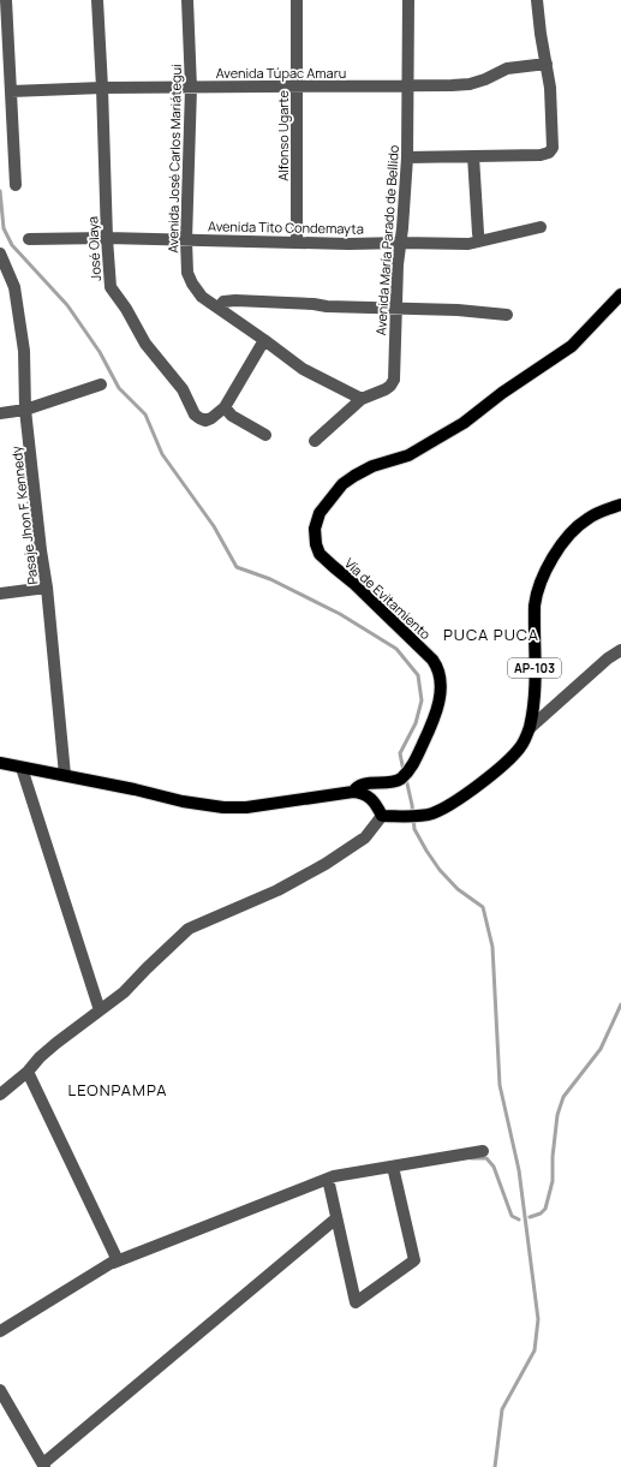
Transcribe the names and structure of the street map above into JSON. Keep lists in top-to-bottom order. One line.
{"streets":{"main road":["Vía de Evitamiento","AP-103"],"street":["Avenida Túpac Amaru","Alfonso Ugarte","Avenida José Carlos Mariátegui","Avenida Tito Condemayta","Avenida María Parado de Bellido","José Olaya","Pasaje Jhon F. Kennedy"]},"crossings":[["Avenida Túpac Amaru","Alfonso Ugarte"],["Avenida Túpac Amaru","Avenida José Carlos Mariátegui"],["Avenida Túpac Amaru","Avenida María Parado de Bellido"],["Avenida Túpac Amaru","José Olaya"],["Alfonso Ugarte","Avenida Tito Condemayta"],["Avenida José Carlos Mariátegui","Avenida Tito Condemayta"],["Avenida José Carlos Mariátegui","Avenida María Parado de Bellido"],["Avenida Tito Condemayta","Avenida María Parado de Bellido"],["Avenida Tito Condemayta","José Olaya"],["Pasaje Jhon F. Kennedy","Vía de Evitamiento"]],"districts":["PUCA PUCA","LEONPAMPA"]}
